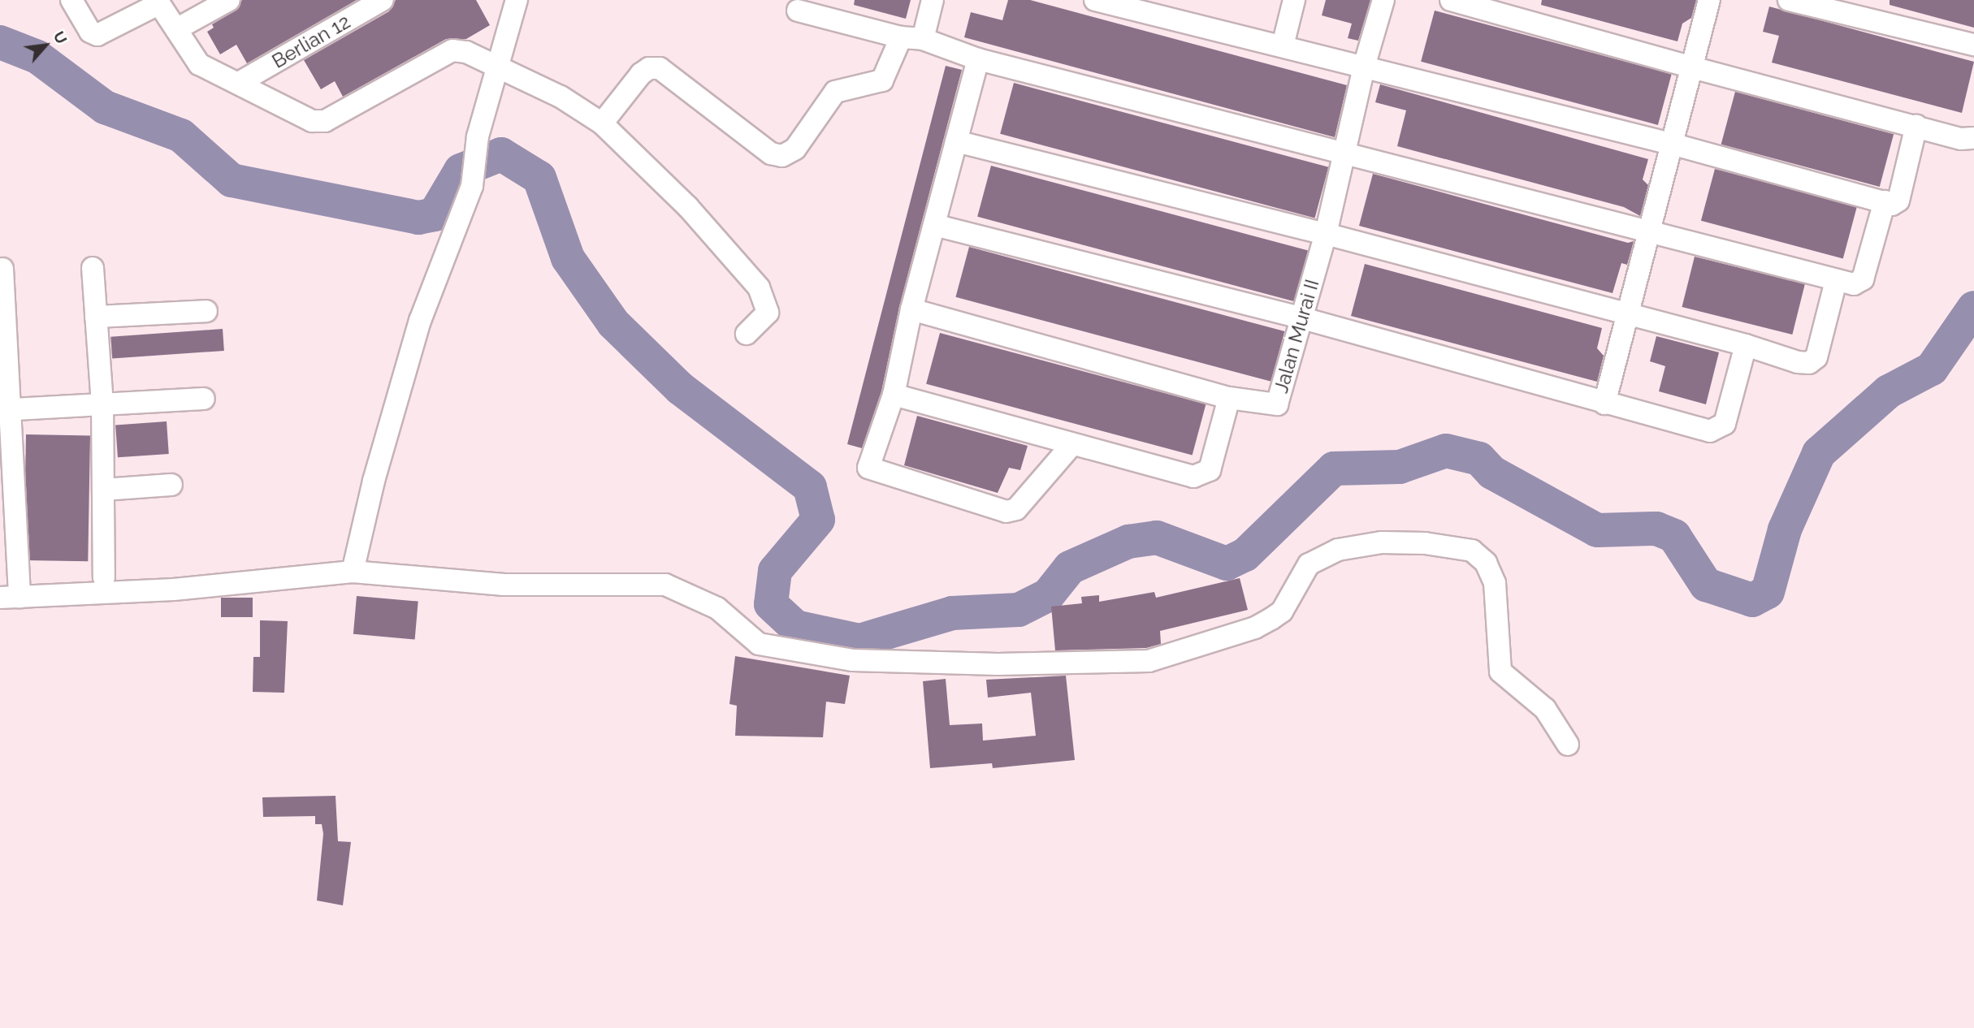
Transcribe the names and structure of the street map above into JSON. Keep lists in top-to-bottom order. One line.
{"streets":{"street":["Berlian 12","Jalan Murai II"]},"north":"top right"}
